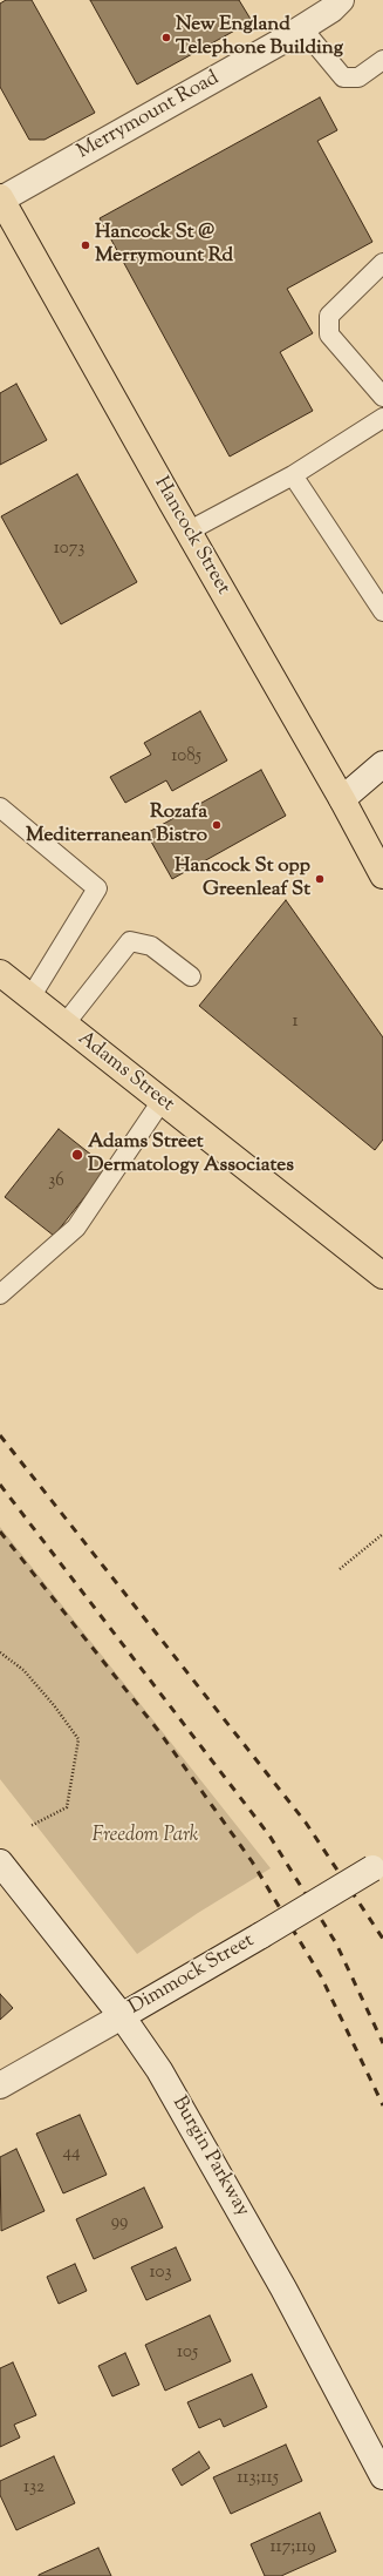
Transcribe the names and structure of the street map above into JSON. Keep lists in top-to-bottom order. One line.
{"streets":{"main road":["Hancock Street","Adams Street"],"street":["Merrymount Road","Dimmock Street","Burgin Parkway"]},"crossings":[["Merrymount Road","Hancock Street"],["Dimmock Street","Burgin Parkway"]],"parks":["Freedom Park"],"places":["New England Telephone Building","Hancock St @ Merrymount Rd","Rozafa Mediterranean Bistro","Hancock St opp Greenleaf St","Adams Street Dermatology Associates"],"house_numbers":["1073","1085","1","36","44","99","103","105","113;115","132","117;119"]}
